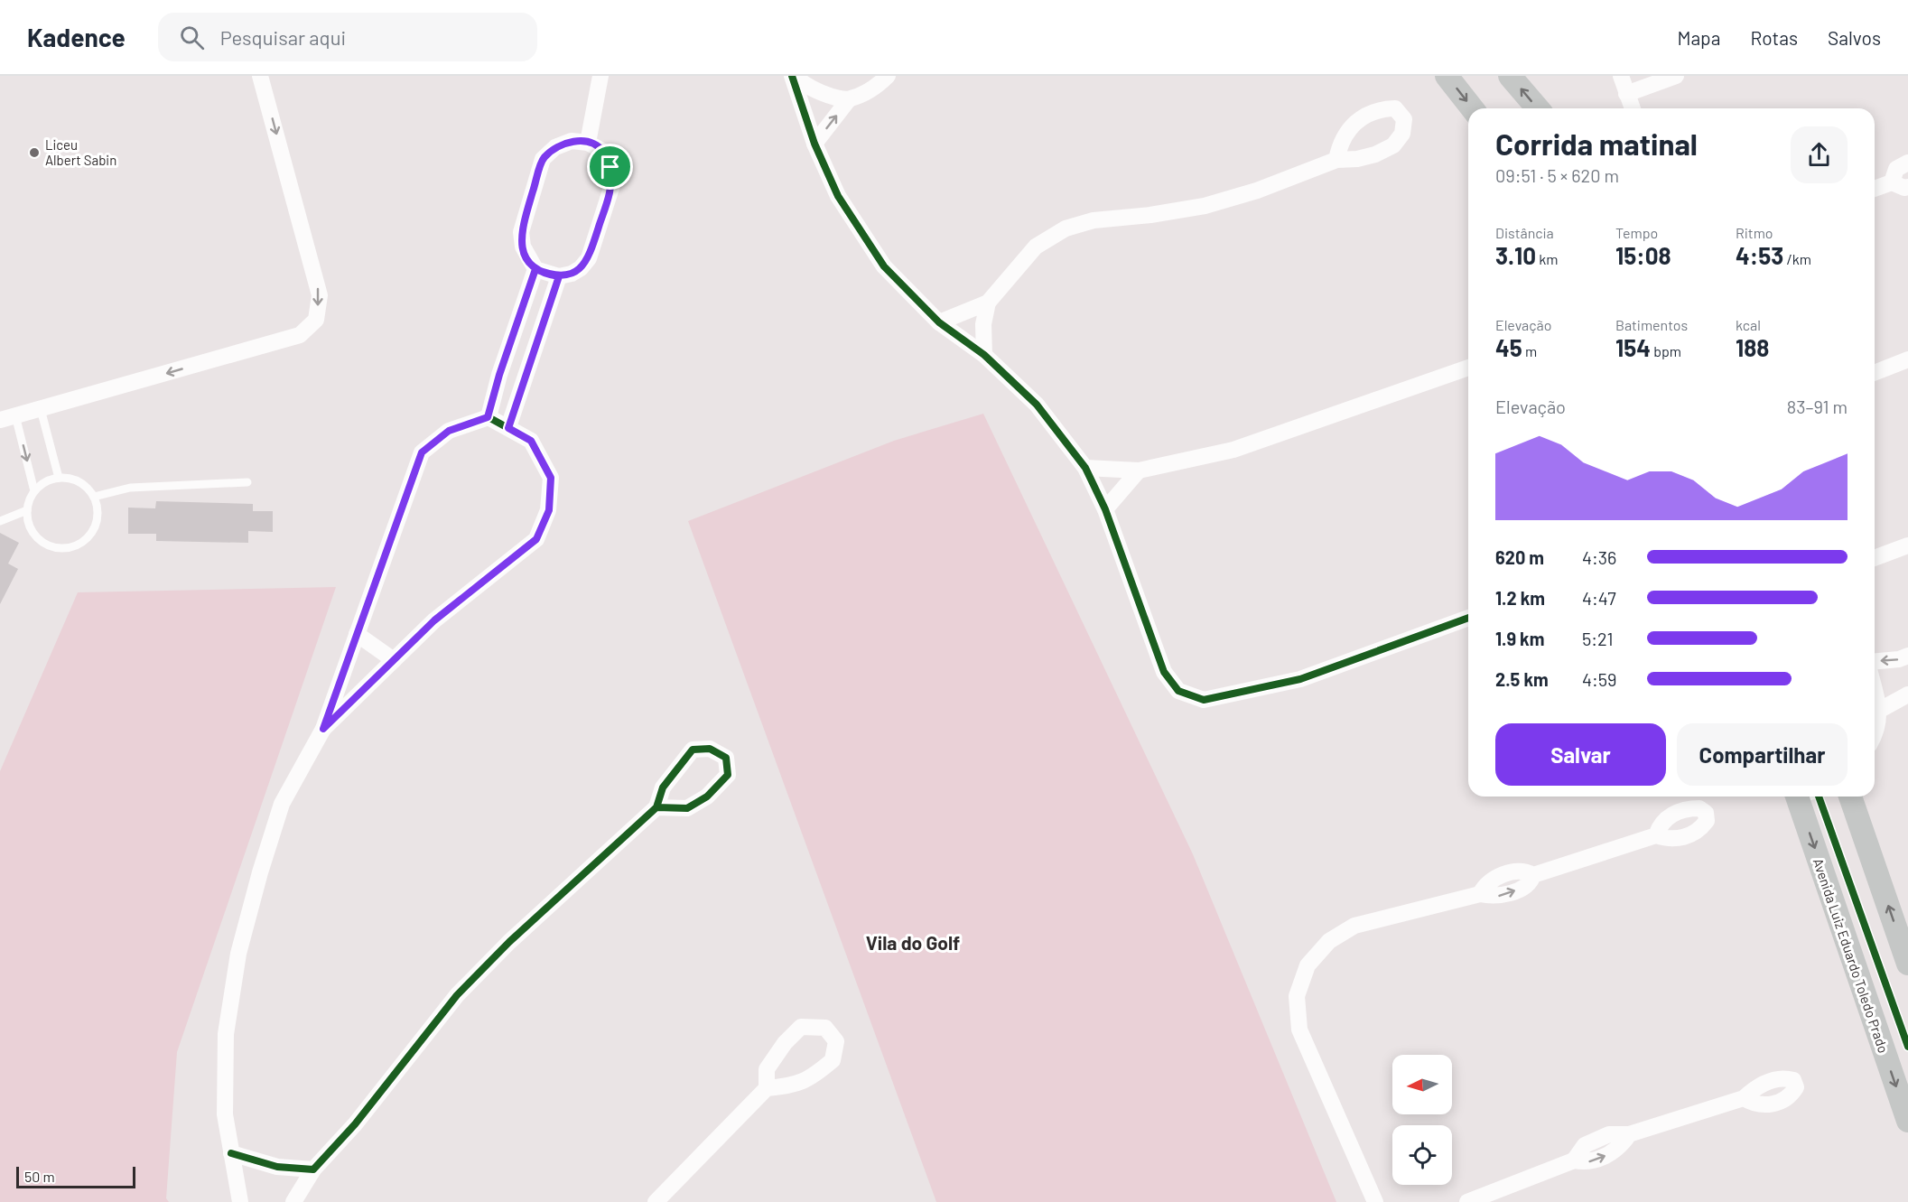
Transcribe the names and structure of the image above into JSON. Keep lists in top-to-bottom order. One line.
{"streets":{"main road":["Avenida Luiz Eduardo Toledo Prado"]},"districts":["Vila do Golf"],"places":["Liceu Albert Sabin"],"scale_bar":"50 m","north":"left","page":{"header":"Kadence","search":"Pesquisar aqui","nav":["Mapa","Rotas","Salvos"],"heading":["Corrida matinal","09:51 · 5 × 620 m"],"stats":[["Distância","3.10 km"],["Tempo","15:08"],["Ritmo","4:53 /km"],["Elevação","45 m"],["Batimentos","154 bpm"],["kcal","188"]],"chart":["Elevação","83–91 m"],"list":[{"name":"620 m","note":"4:36"},{"name":"1.2 km","note":"4:47"},{"name":"1.9 km","note":"5:21"},{"name":"2.5 km","note":"4:59"}],"buttons":["Salvar","Compartilhar"],"scale":"50 m"}}
